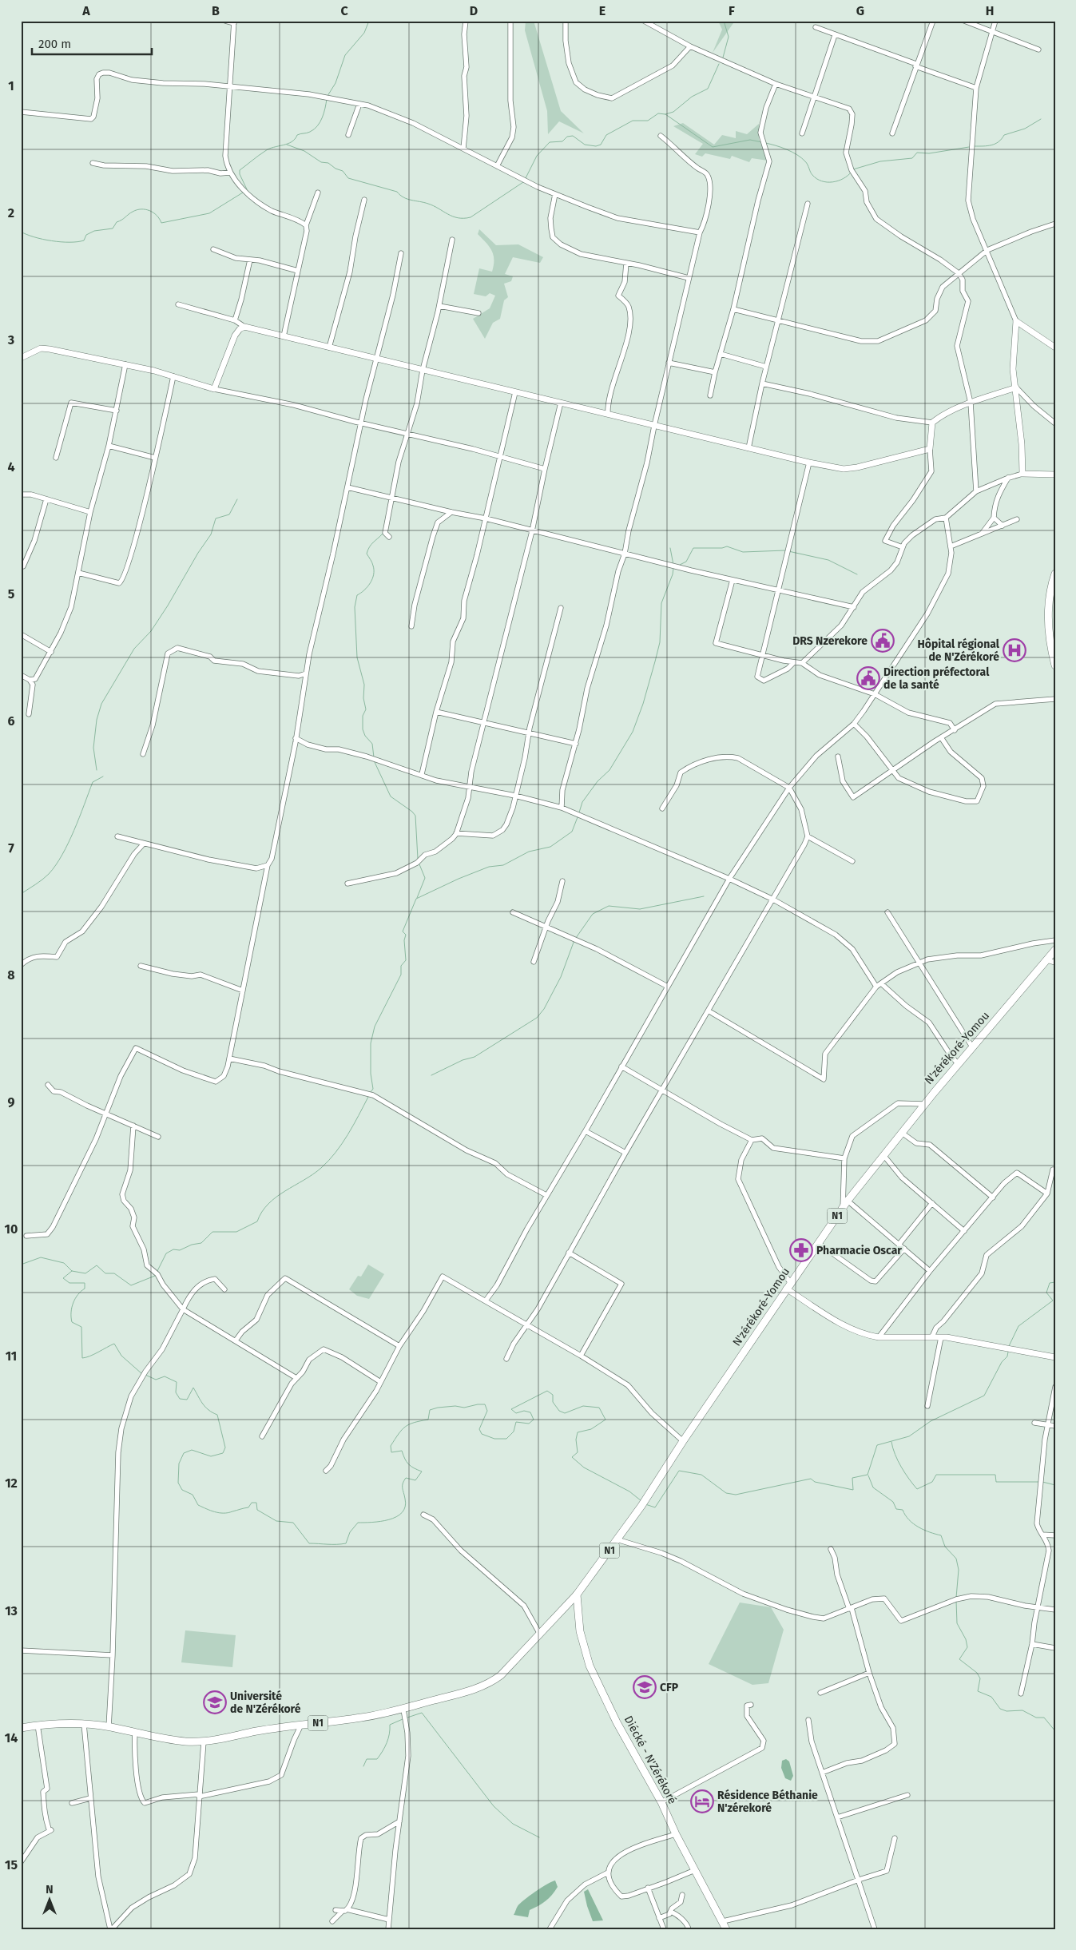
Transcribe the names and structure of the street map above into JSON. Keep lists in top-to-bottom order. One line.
{"streets":{"main road":["N'zérékoré-Yomou","N1","Diécké - N'Zérékoré"]},"crossings":[["N'zérékoré-Yomou","N1"],["N'zérékoré-Yomou","Diécké - N'Zérékoré"],["N1","Diécké - N'Zérékoré"]],"places":{"public building":["DRS Nzerekore","Direction préfectoral de la santé"],"hospital":["Hôpital régional de N'Zérékoré"],"pharmacy":["Pharmacie Oscar"],"school or university":["CFP","Université de N'Zérékoré"],"hotel":["Résidence Béthanie N'zérekoré"]},"scale_bar":"200 m","north":"top","grid":{"columns":["A","B","C","D","E","F","G","H"],"rows":["1","2","3","4","5","6","7","8","9","10","11","12","13","14","15"]}}
